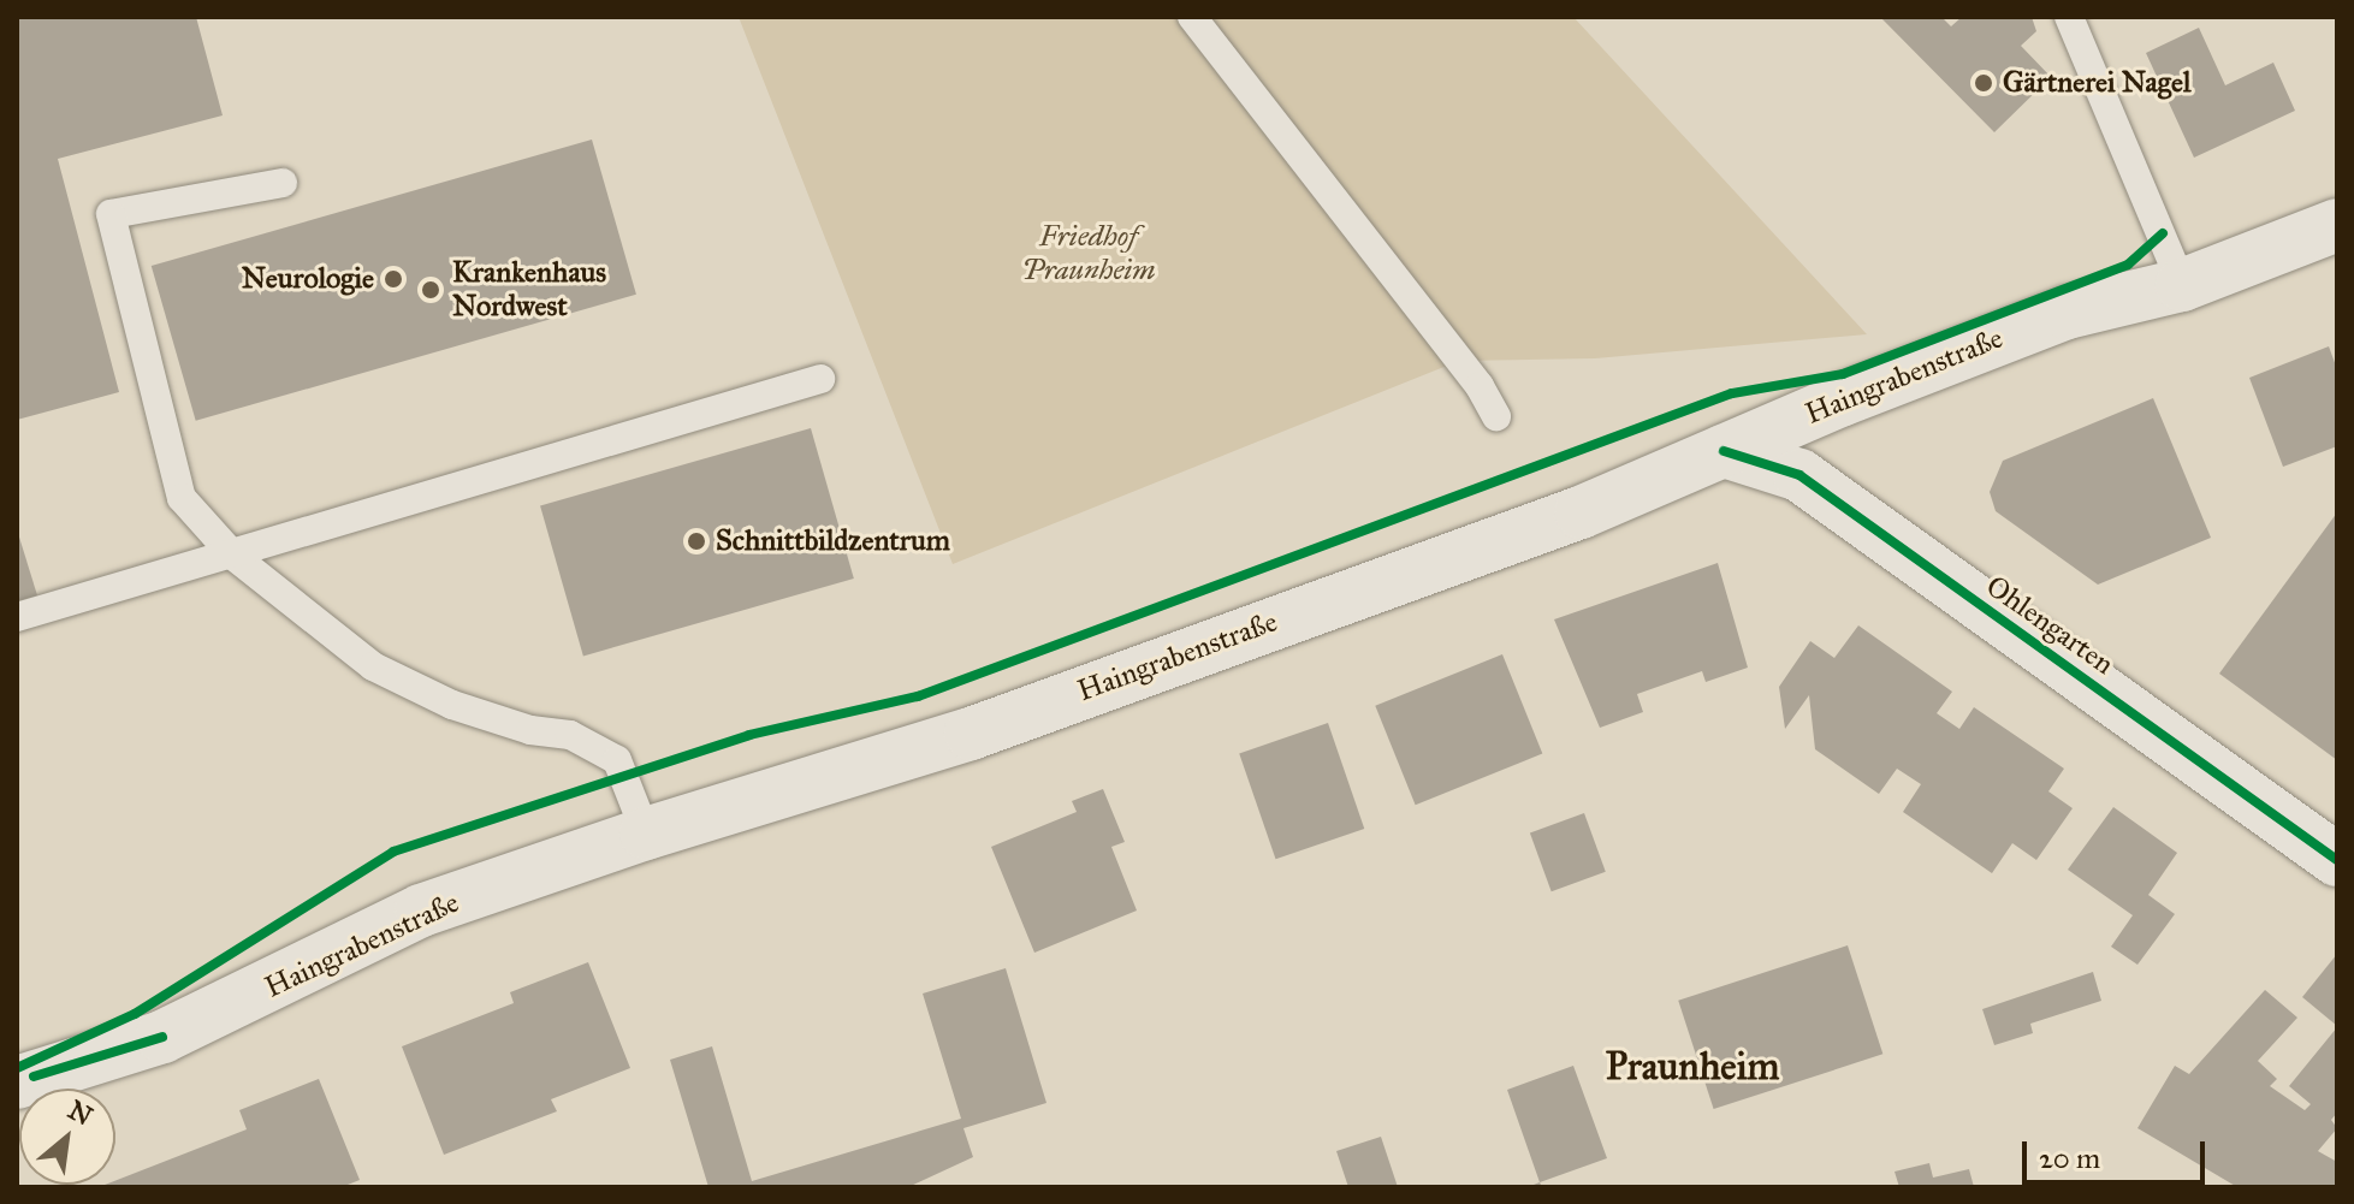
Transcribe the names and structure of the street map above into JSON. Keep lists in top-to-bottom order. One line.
{"streets":{"main road":["Haingrabenstraße","Ohlengarten"]},"crossings":[["Haingrabenstraße","Ohlengarten"]],"districts":["Praunheim"],"parks":["Friedhof Praunheim"],"places":["Gärtnerei Nagel","Neurologie","Krankenhaus Nordwest","Schnittbildzentrum"],"scale_bar":"20 m","north":"top right"}
